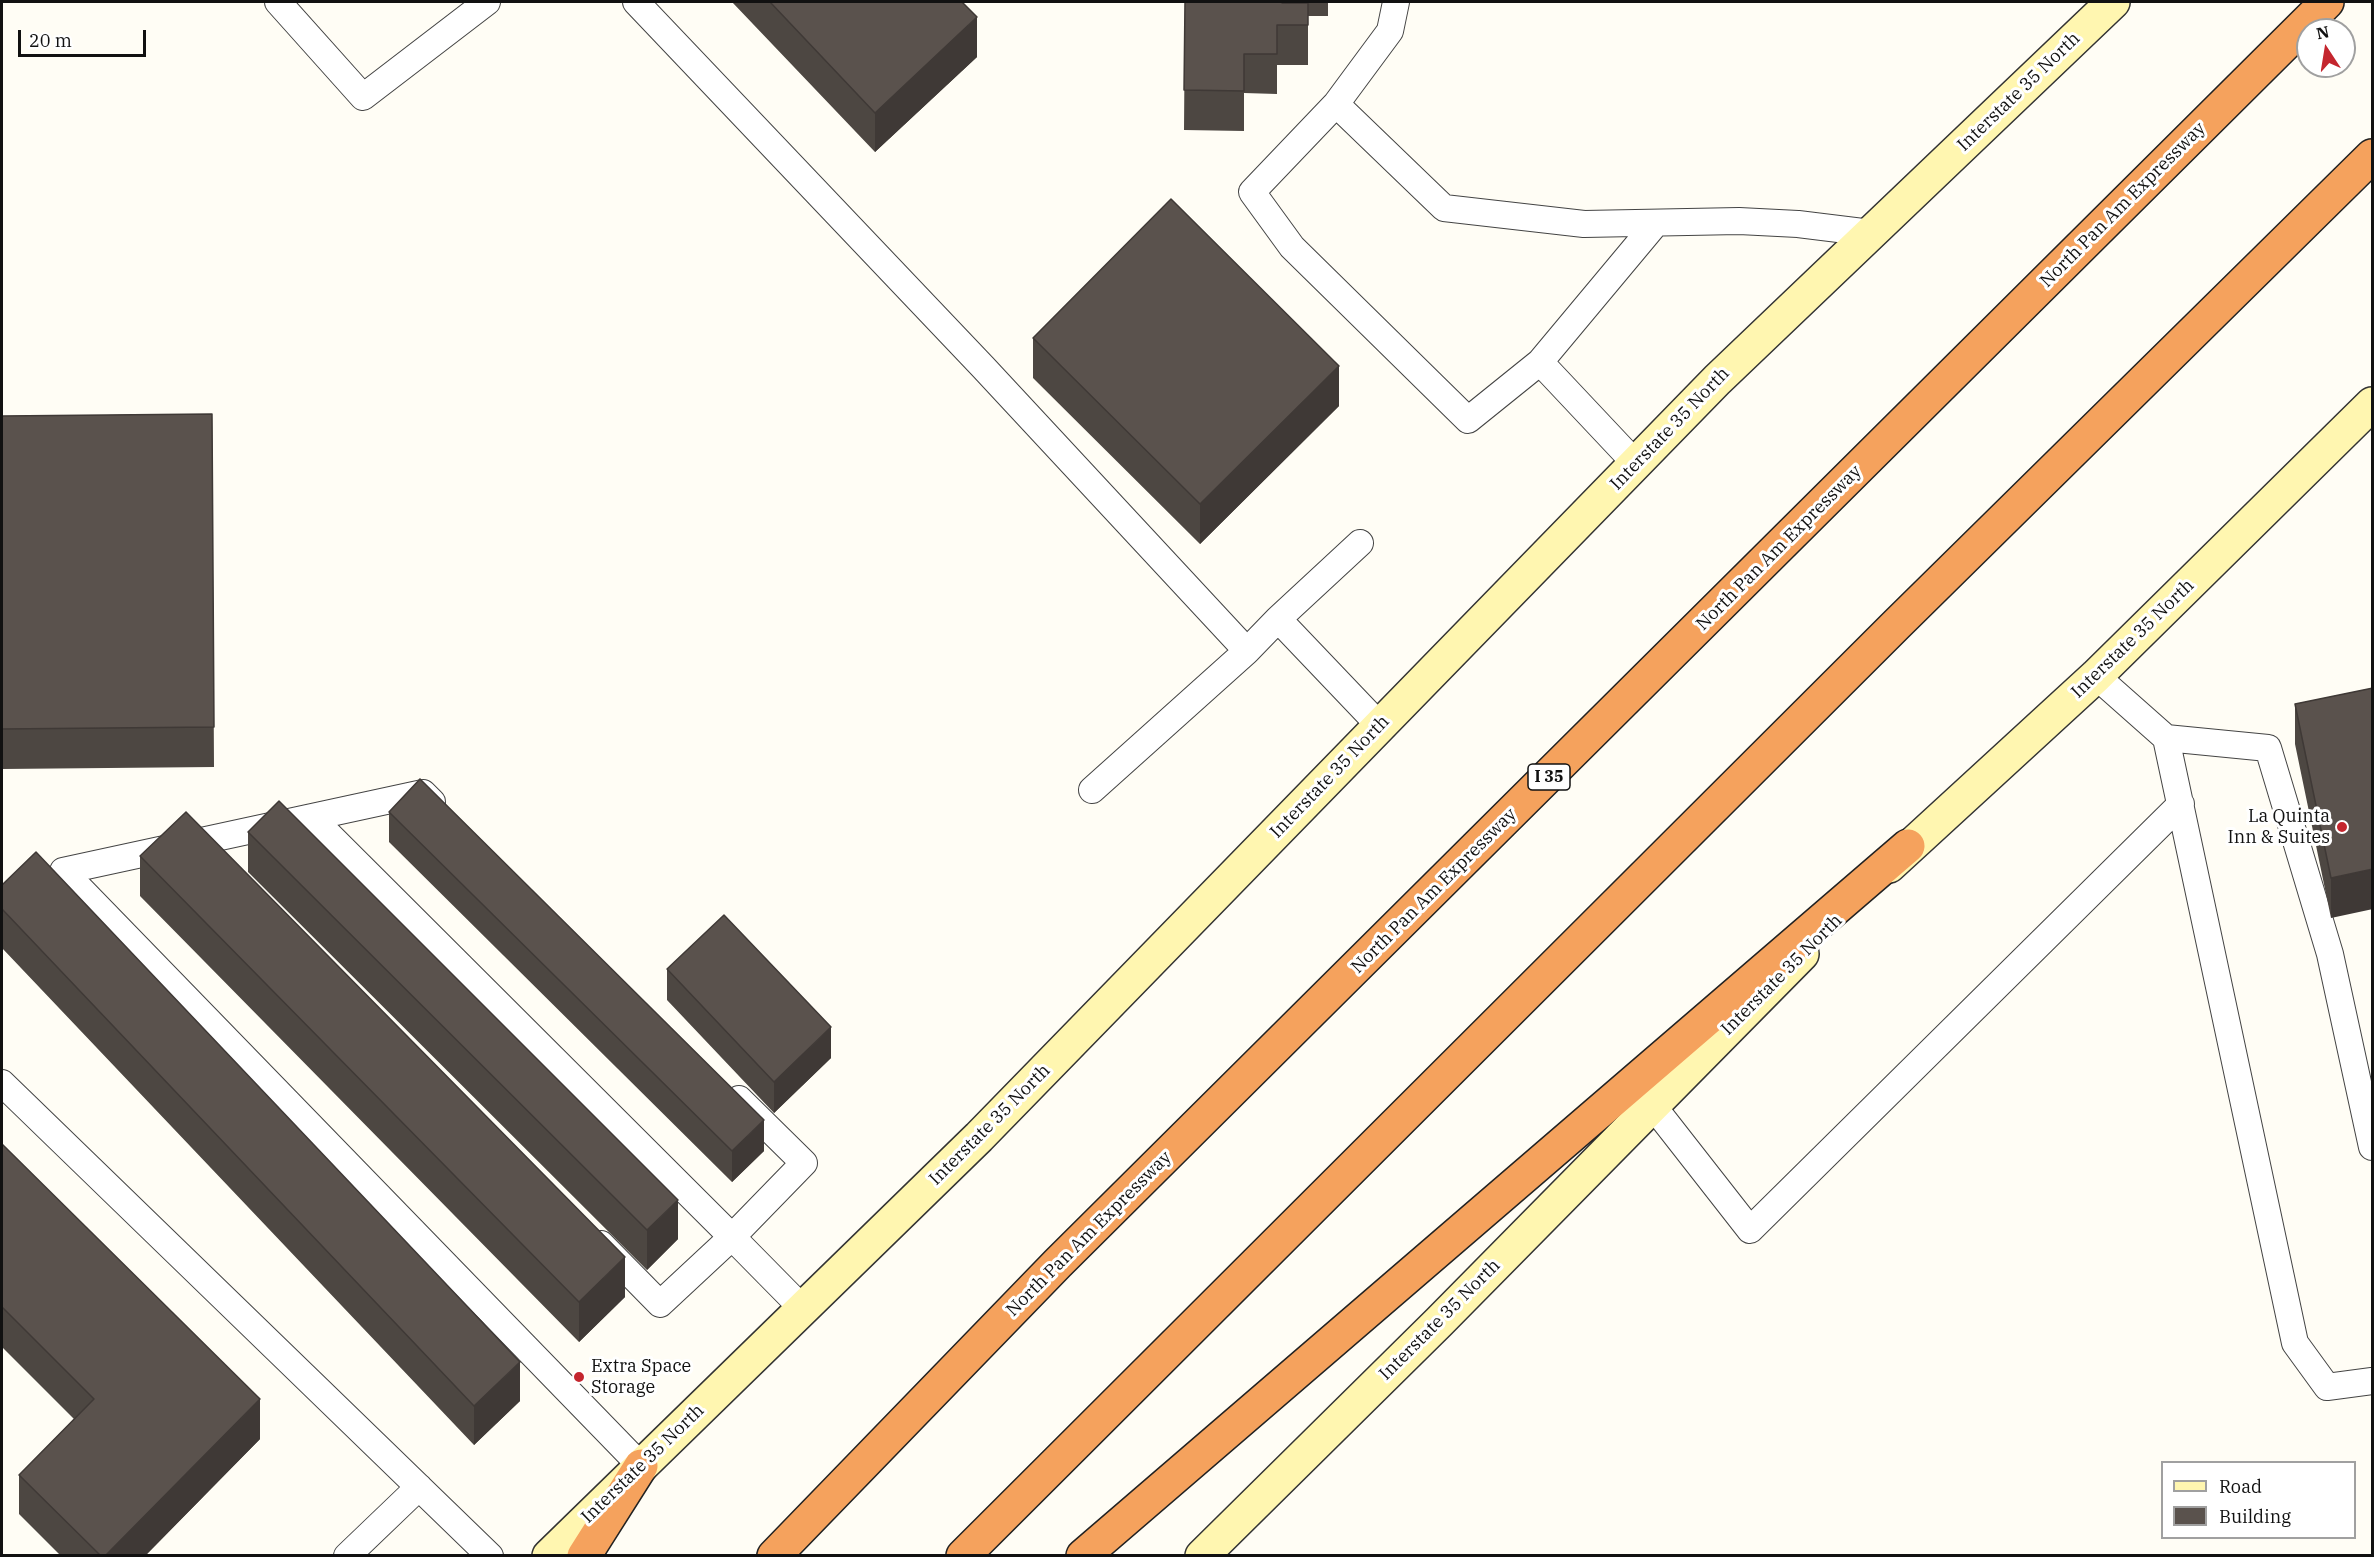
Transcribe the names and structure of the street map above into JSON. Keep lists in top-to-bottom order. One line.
{"streets":{"highway":["North Pan Am Expressway","I 35"],"main road":["Interstate 35 North"]},"places":["La Quinta Inn & Suites","Extra Space Storage"],"legend":["Road","Building"],"scale_bar":"20 m","north":"top"}
